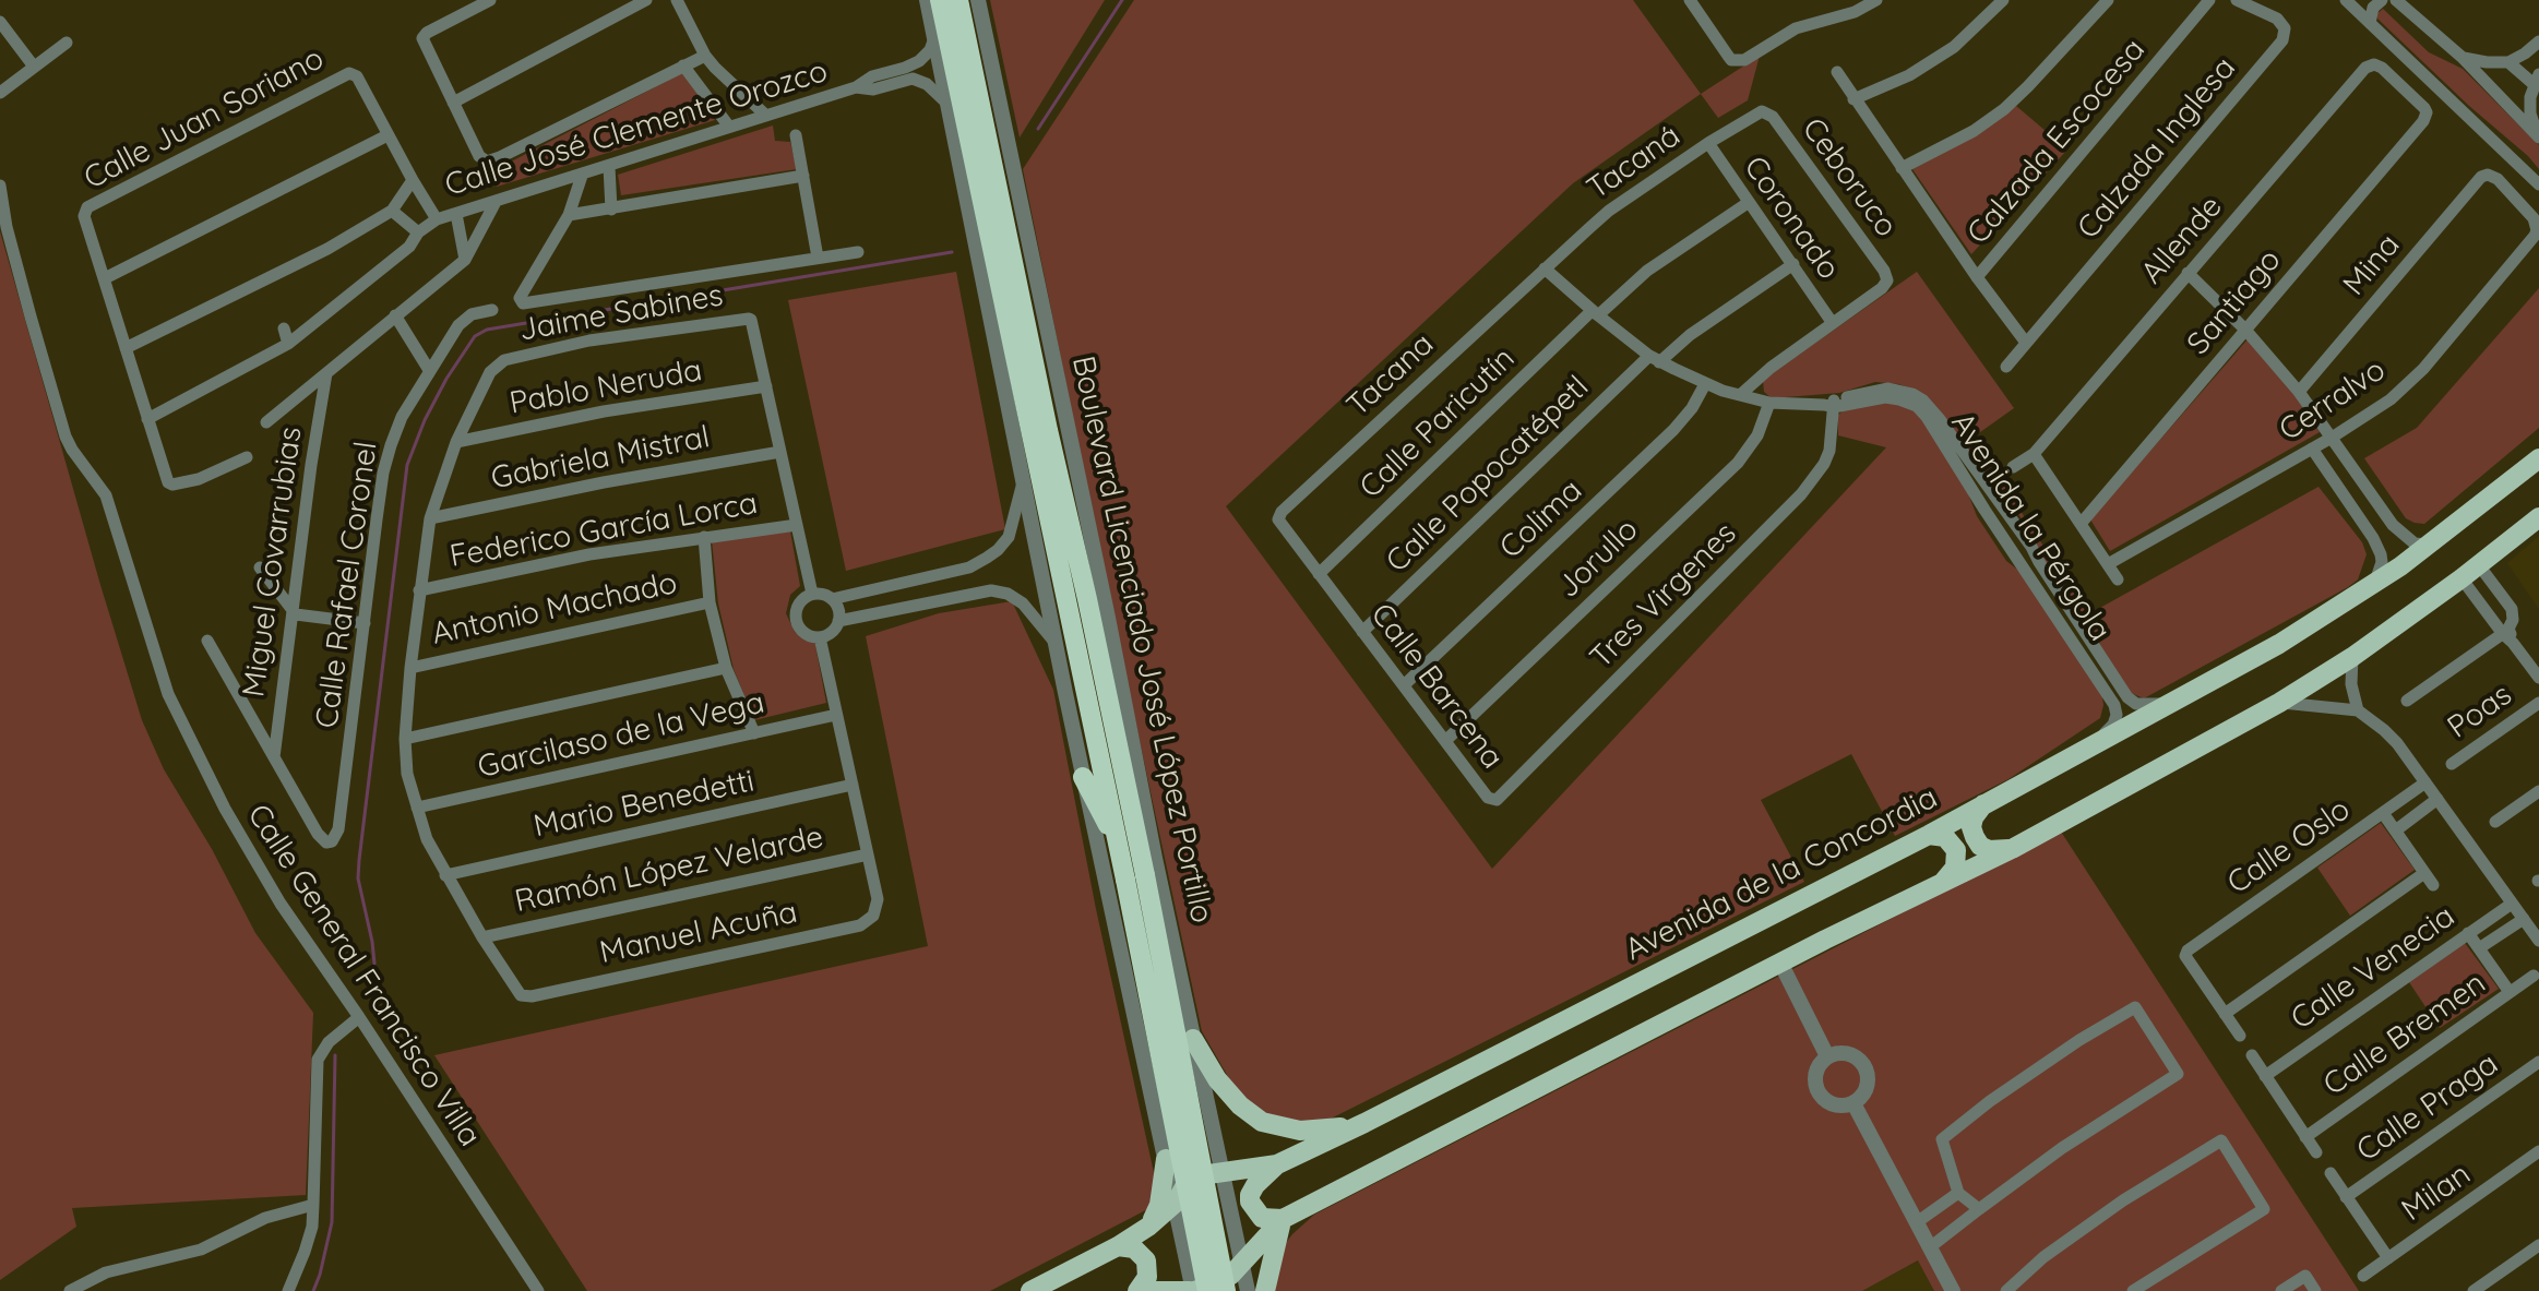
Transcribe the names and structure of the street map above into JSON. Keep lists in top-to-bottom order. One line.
{"streets":{"highway":["Boulevard Licenciado José López Portillo"],"main road":["Avenida de la Concordia"],"street":["Calle Juan Soriano","Calle José Clemente Orozco","Calzada Escocesa","Calzada Inglesa","Tacaná","Ceboruco","Coronado","Allende","Mina","Santiago","Jaime Sabines","Tacana","Pablo Neruda","Cerralvo","Calle Paricutín","Gabriela Mistral","Calle Popocatépetl","Colima","Avenida la Pérgola","Federico García Lorca","Jorullo","Miguel Covarrubias","Calle Rafael Coronel","Tres Virgenes","Antonio Machado","Calle Barcena","Poas","Garcilaso de la Vega","Mario Benedetti","Calle Oslo","Ramón López Velarde","Manuel Acuña","Calle Venecia","Calle General Francisco Villa","Calle Bremen","Calle Praga","Milan"]},"crossings":[["Tacaná","Ceboruco"],["Tacaná","Coronado"],["Tacaná","Tacana"],["Ceboruco","Coronado"],["Coronado","Calle Paricutín"],["Coronado","Calle Popocatépetl"],["Allende","Santiago"],["Mina","Cerralvo"],["Jaime Sabines","Pablo Neruda"],["Tacana","Calle Barcena"],["Calle Paricutín","Calle Barcena"],["Calle Popocatépetl","Calle Barcena"],["Colima","Calle Barcena"],["Avenida la Pérgola","Tres Virgenes"],["Avenida la Pérgola","Avenida de la Concordia"],["Jorullo","Calle Barcena"],["Miguel Covarrubias","Calle Rafael Coronel"],["Tres Virgenes","Calle Barcena"],["Boulevard Licenciado José López Portillo","Avenida de la Concordia"],["Ramón López Velarde","Manuel Acuña"]]}
